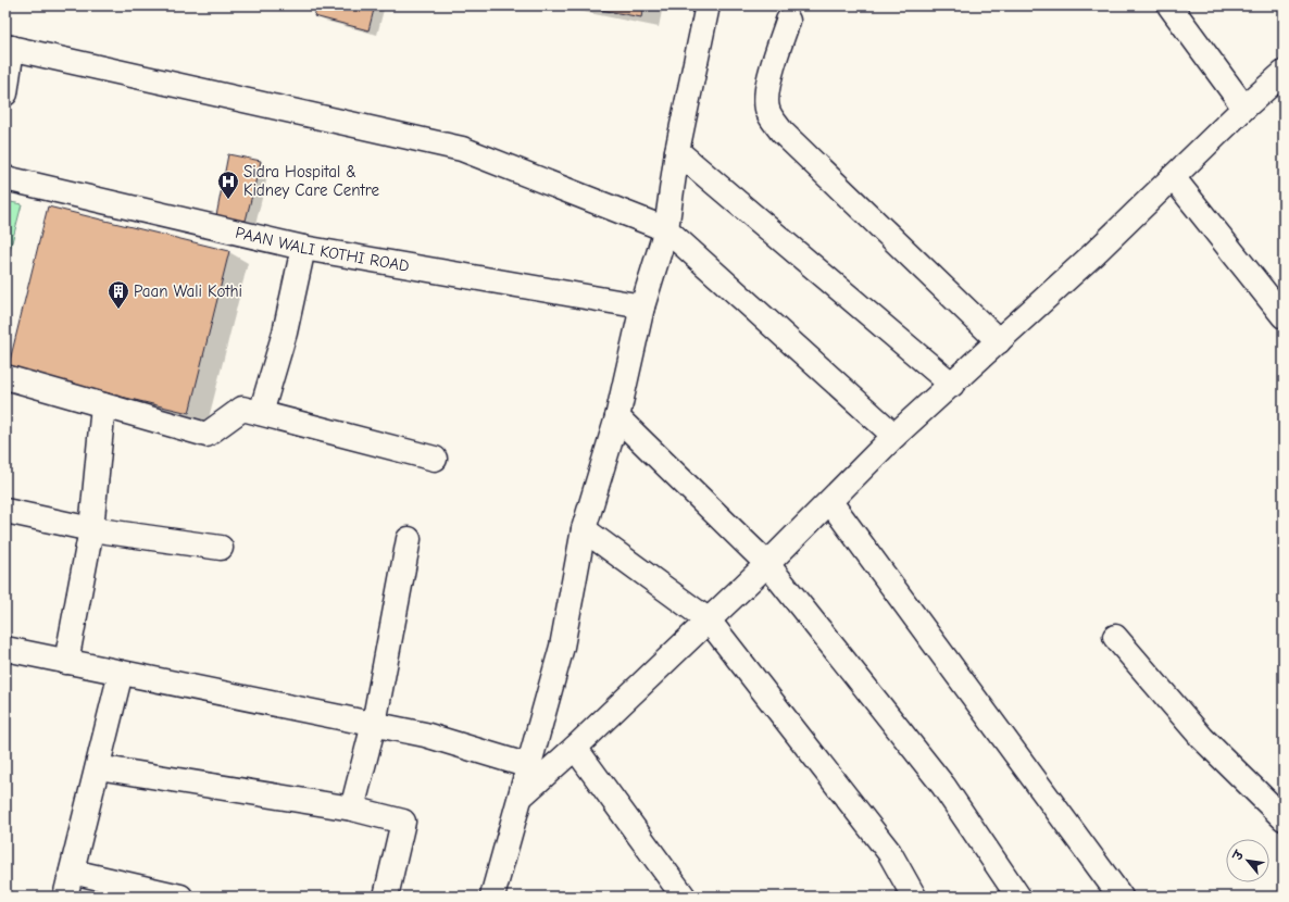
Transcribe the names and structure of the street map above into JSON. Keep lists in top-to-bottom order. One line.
{"streets":{"street":["PAAN WALI KOTHI ROAD"]},"places":{"hospital":["Sidra Hospital & Kidney Care Centre"],"building":["Paan Wali Kothi"]},"north":"top left"}
